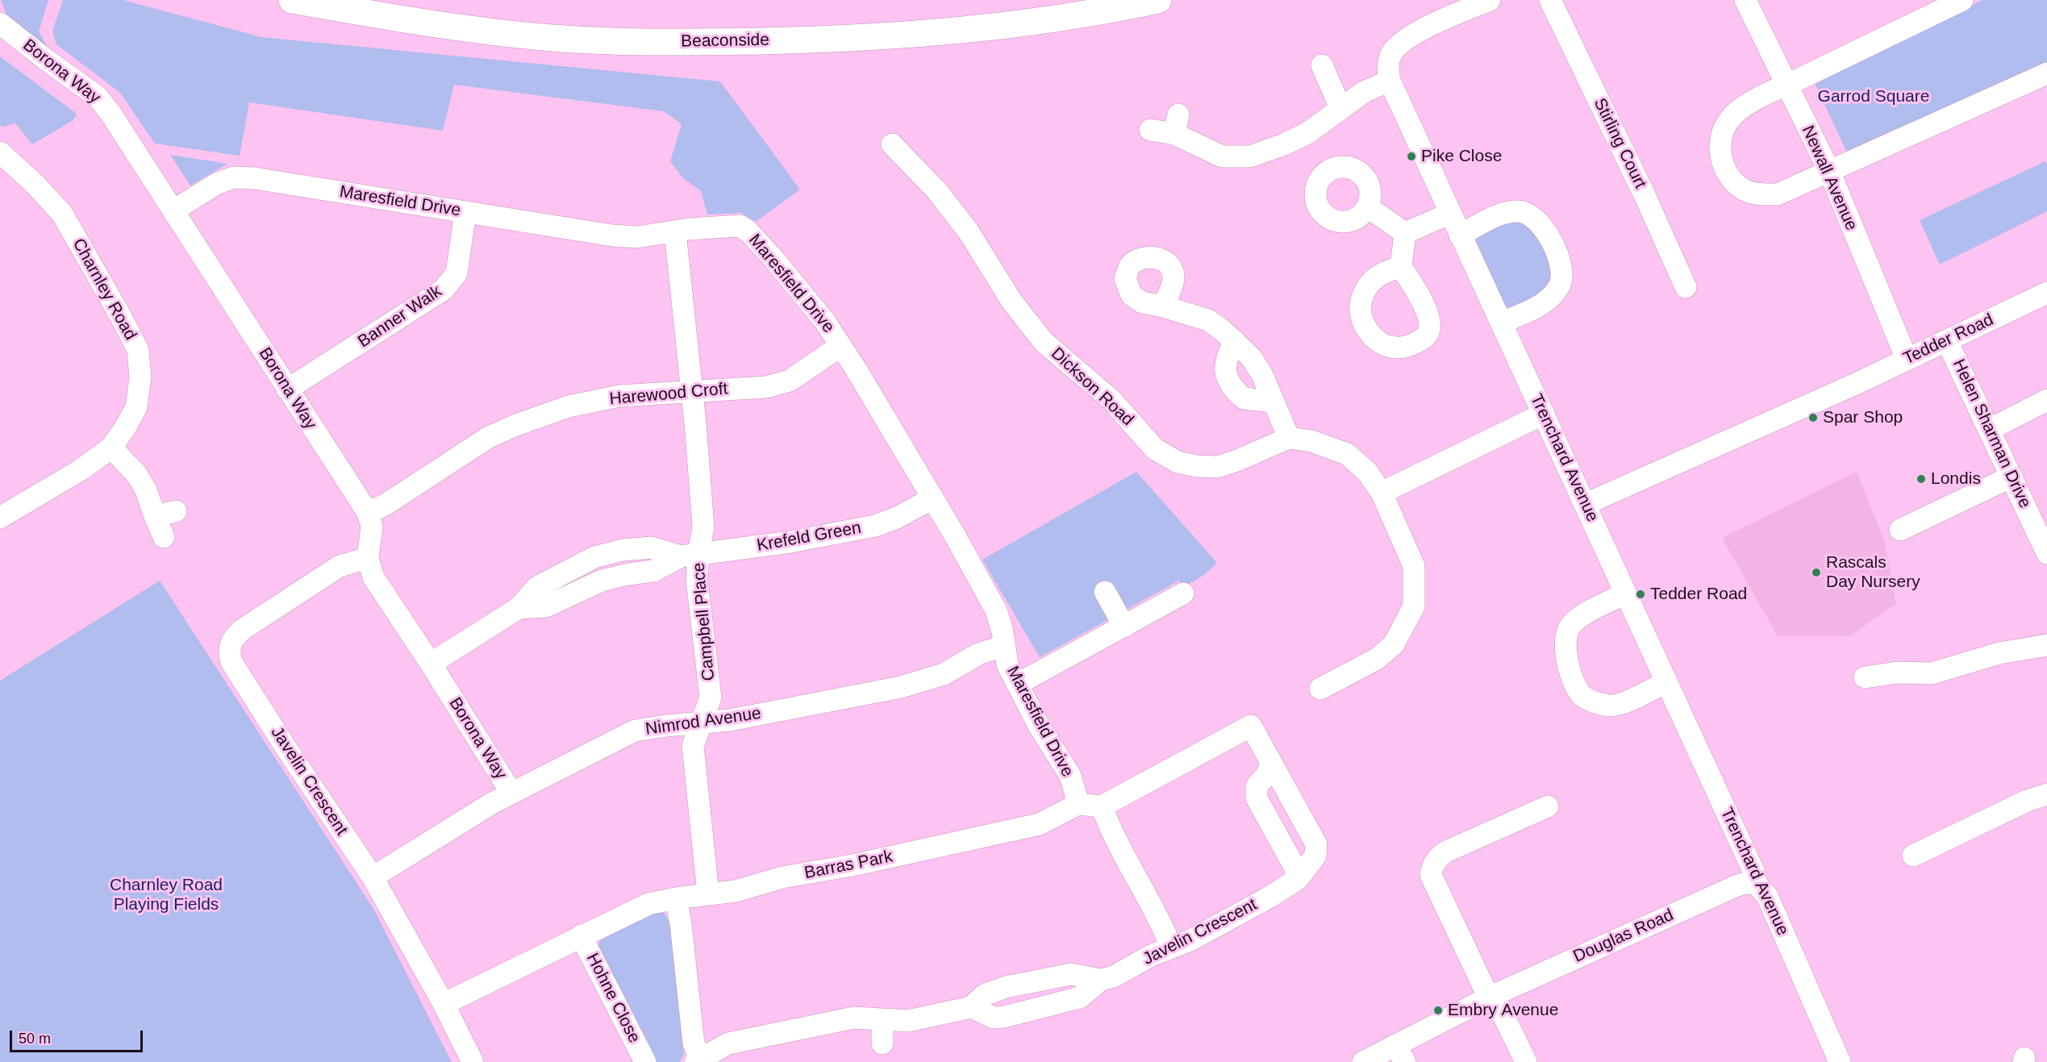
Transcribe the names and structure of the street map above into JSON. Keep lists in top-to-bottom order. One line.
{"streets":{"highway":["Beaconside"],"street":["Borona Way","Stirling Court","Newall Avenue","Maresfield Drive","Charnley Road","Banner Walk","Tedder Road","Dickson Road","Harewood Croft","Helen Sharman Drive","Trenchard Avenue","Krefeld Green","Campbell Place","Nimrod Avenue","Javelin Crescent","Barras Park","Douglas Road","Hohne Close"]},"crossings":[["Borona Way","Maresfield Drive"],["Borona Way","Banner Walk"],["Borona Way","Harewood Croft"],["Borona Way","Krefeld Green"],["Borona Way","Nimrod Avenue"],["Borona Way","Javelin Crescent"],["Newall Avenue","Tedder Road"],["Maresfield Drive","Banner Walk"],["Maresfield Drive","Harewood Croft"],["Maresfield Drive","Krefeld Green"],["Maresfield Drive","Campbell Place"],["Maresfield Drive","Nimrod Avenue"],["Maresfield Drive","Barras Park"],["Tedder Road","Helen Sharman Drive"],["Tedder Road","Trenchard Avenue"],["Harewood Croft","Campbell Place"],["Trenchard Avenue","Douglas Road"],["Krefeld Green","Campbell Place"],["Campbell Place","Nimrod Avenue"],["Campbell Place","Barras Park"],["Nimrod Avenue","Javelin Crescent"],["Javelin Crescent","Barras Park"],["Barras Park","Hohne Close"]],"parks":["Garrod Square","Charnley Road Playing Fields"],"places":["Pike Close","Spar Shop","Londis","Rascals Day Nursery","Tedder Road","Embry Avenue"],"scale_bar":"50 m"}
